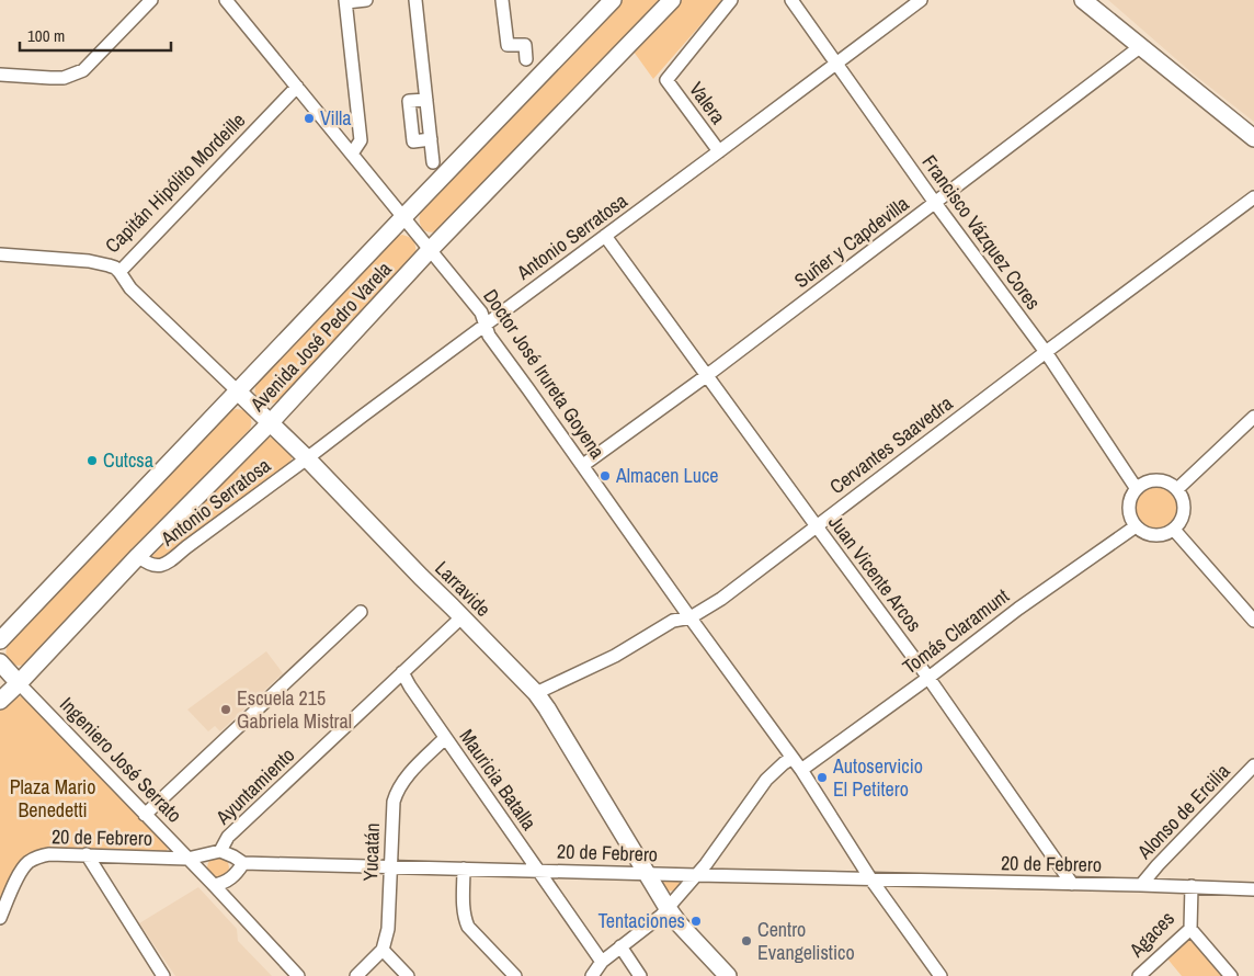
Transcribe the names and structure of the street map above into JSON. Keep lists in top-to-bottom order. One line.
{"streets":{"street":["Valera","Capitán Hipólito Mordeille","Francisco Vázquez Cores","Antonio Serratosa","Suñer y Capdevilla","Avenida José Pedro Varela","Doctor José Irureta Goyena","Cervantes Saavedra","Juan Vicente Arcos","Larravide","Tomás Claramunt","Ingeniero José Serrato","Mauricia Batalla","Ayuntamiento","Alonso de Ercilia","20 de Febrero","Yucatán","Agaces"]},"crossings":[["Valera","Antonio Serratosa"],["Capitán Hipólito Mordeille","Doctor José Irureta Goyena"],["Capitán Hipólito Mordeille","Larravide"],["Francisco Vázquez Cores","Antonio Serratosa"],["Francisco Vázquez Cores","Suñer y Capdevilla"],["Francisco Vázquez Cores","Cervantes Saavedra"],["Francisco Vázquez Cores","Tomás Claramunt"],["Antonio Serratosa","Avenida José Pedro Varela"],["Antonio Serratosa","Doctor José Irureta Goyena"],["Antonio Serratosa","Juan Vicente Arcos"],["Antonio Serratosa","Larravide"],["Suñer y Capdevilla","Doctor José Irureta Goyena"],["Suñer y Capdevilla","Juan Vicente Arcos"],["Avenida José Pedro Varela","Doctor José Irureta Goyena"],["Avenida José Pedro Varela","Larravide"],["Avenida José Pedro Varela","Ingeniero José Serrato"],["Doctor José Irureta Goyena","Cervantes Saavedra"],["Doctor José Irureta Goyena","Tomás Claramunt"],["Doctor José Irureta Goyena","20 de Febrero"],["Cervantes Saavedra","Juan Vicente Arcos"],["Cervantes Saavedra","Larravide"],["Juan Vicente Arcos","Tomás Claramunt"],["Juan Vicente Arcos","20 de Febrero"],["Larravide","Ayuntamiento"],["Larravide","20 de Febrero"],["Ingeniero José Serrato","20 de Febrero"],["Mauricia Batalla","Ayuntamiento"],["Mauricia Batalla","20 de Febrero"],["Mauricia Batalla","Yucatán"],["Ayuntamiento","20 de Febrero"],["Alonso de Ercilia","20 de Febrero"],["20 de Febrero","Yucatán"],["20 de Febrero","Agaces"]],"parks":["Plaza Mario Benedetti"],"places":["Villa","Cutcsa","Almacen Luce","Escuela 215 Gabriela Mistral","Autoservicio El Petitero","Tentaciones","Centro Evangelistico"],"scale_bar":"100 m"}
